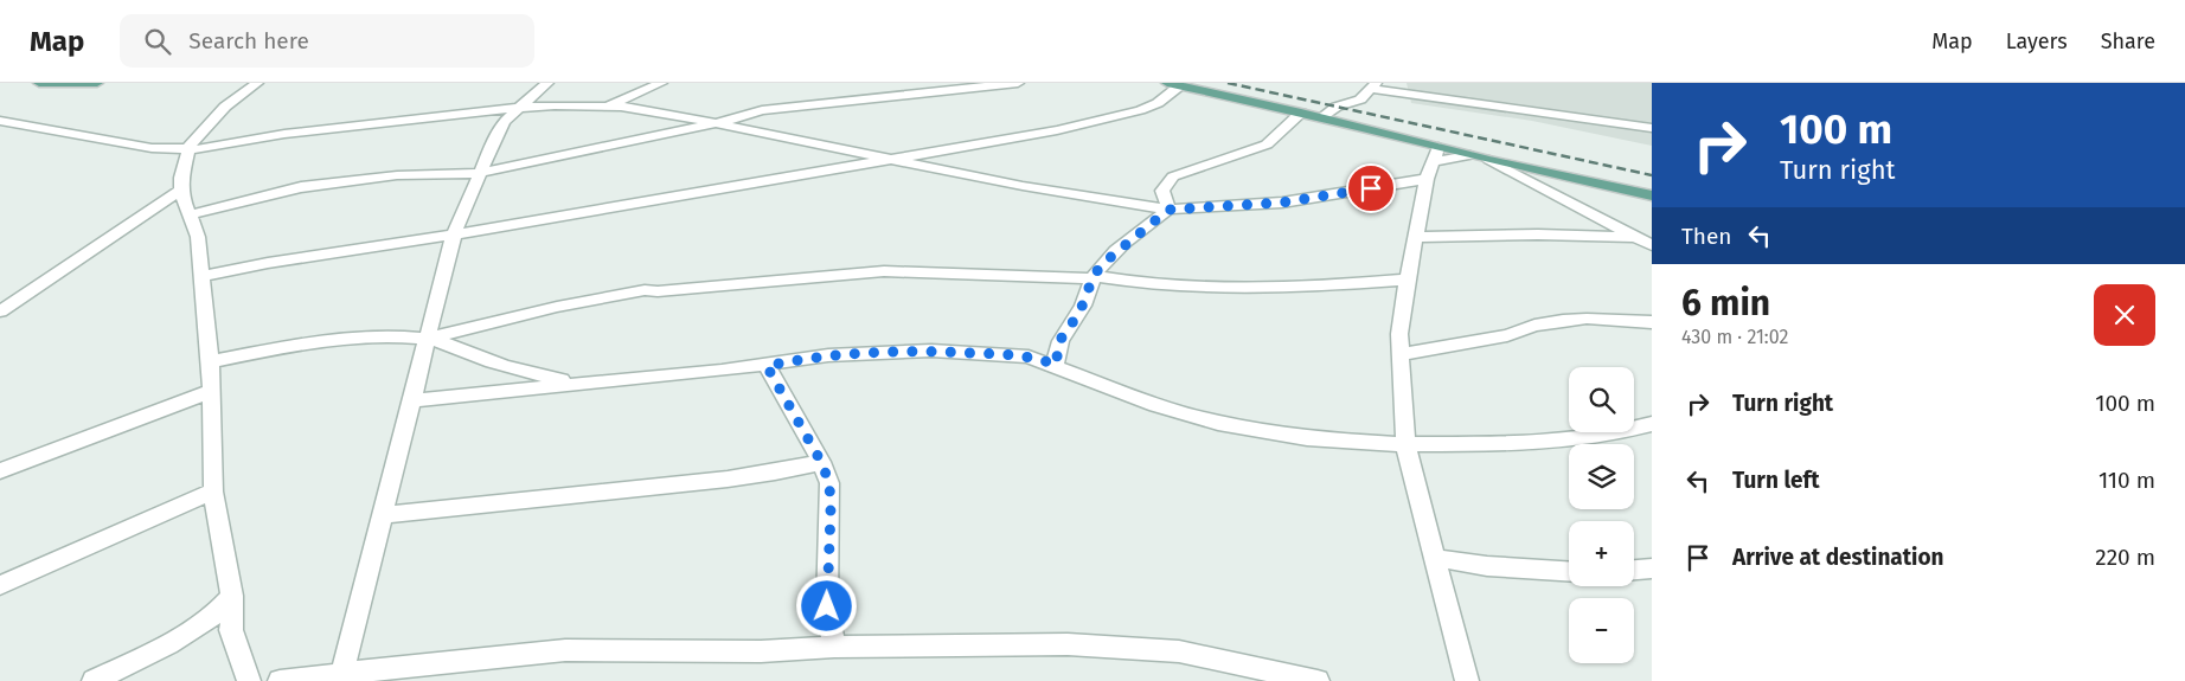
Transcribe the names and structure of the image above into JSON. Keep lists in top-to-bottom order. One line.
{"page":{"header":"Map","search":"Search here","nav":["Map","Layers","Share"],"turn":["100 m","Turn right"],"then":"Then","heading":["6 min","430 m · 21:02"],"list":[{"name":"Turn right","value":"100 m"},{"name":"Turn left","value":"110 m"},{"name":"Arrive at destination","value":"220 m"}],"map_buttons":["+","−"]}}
